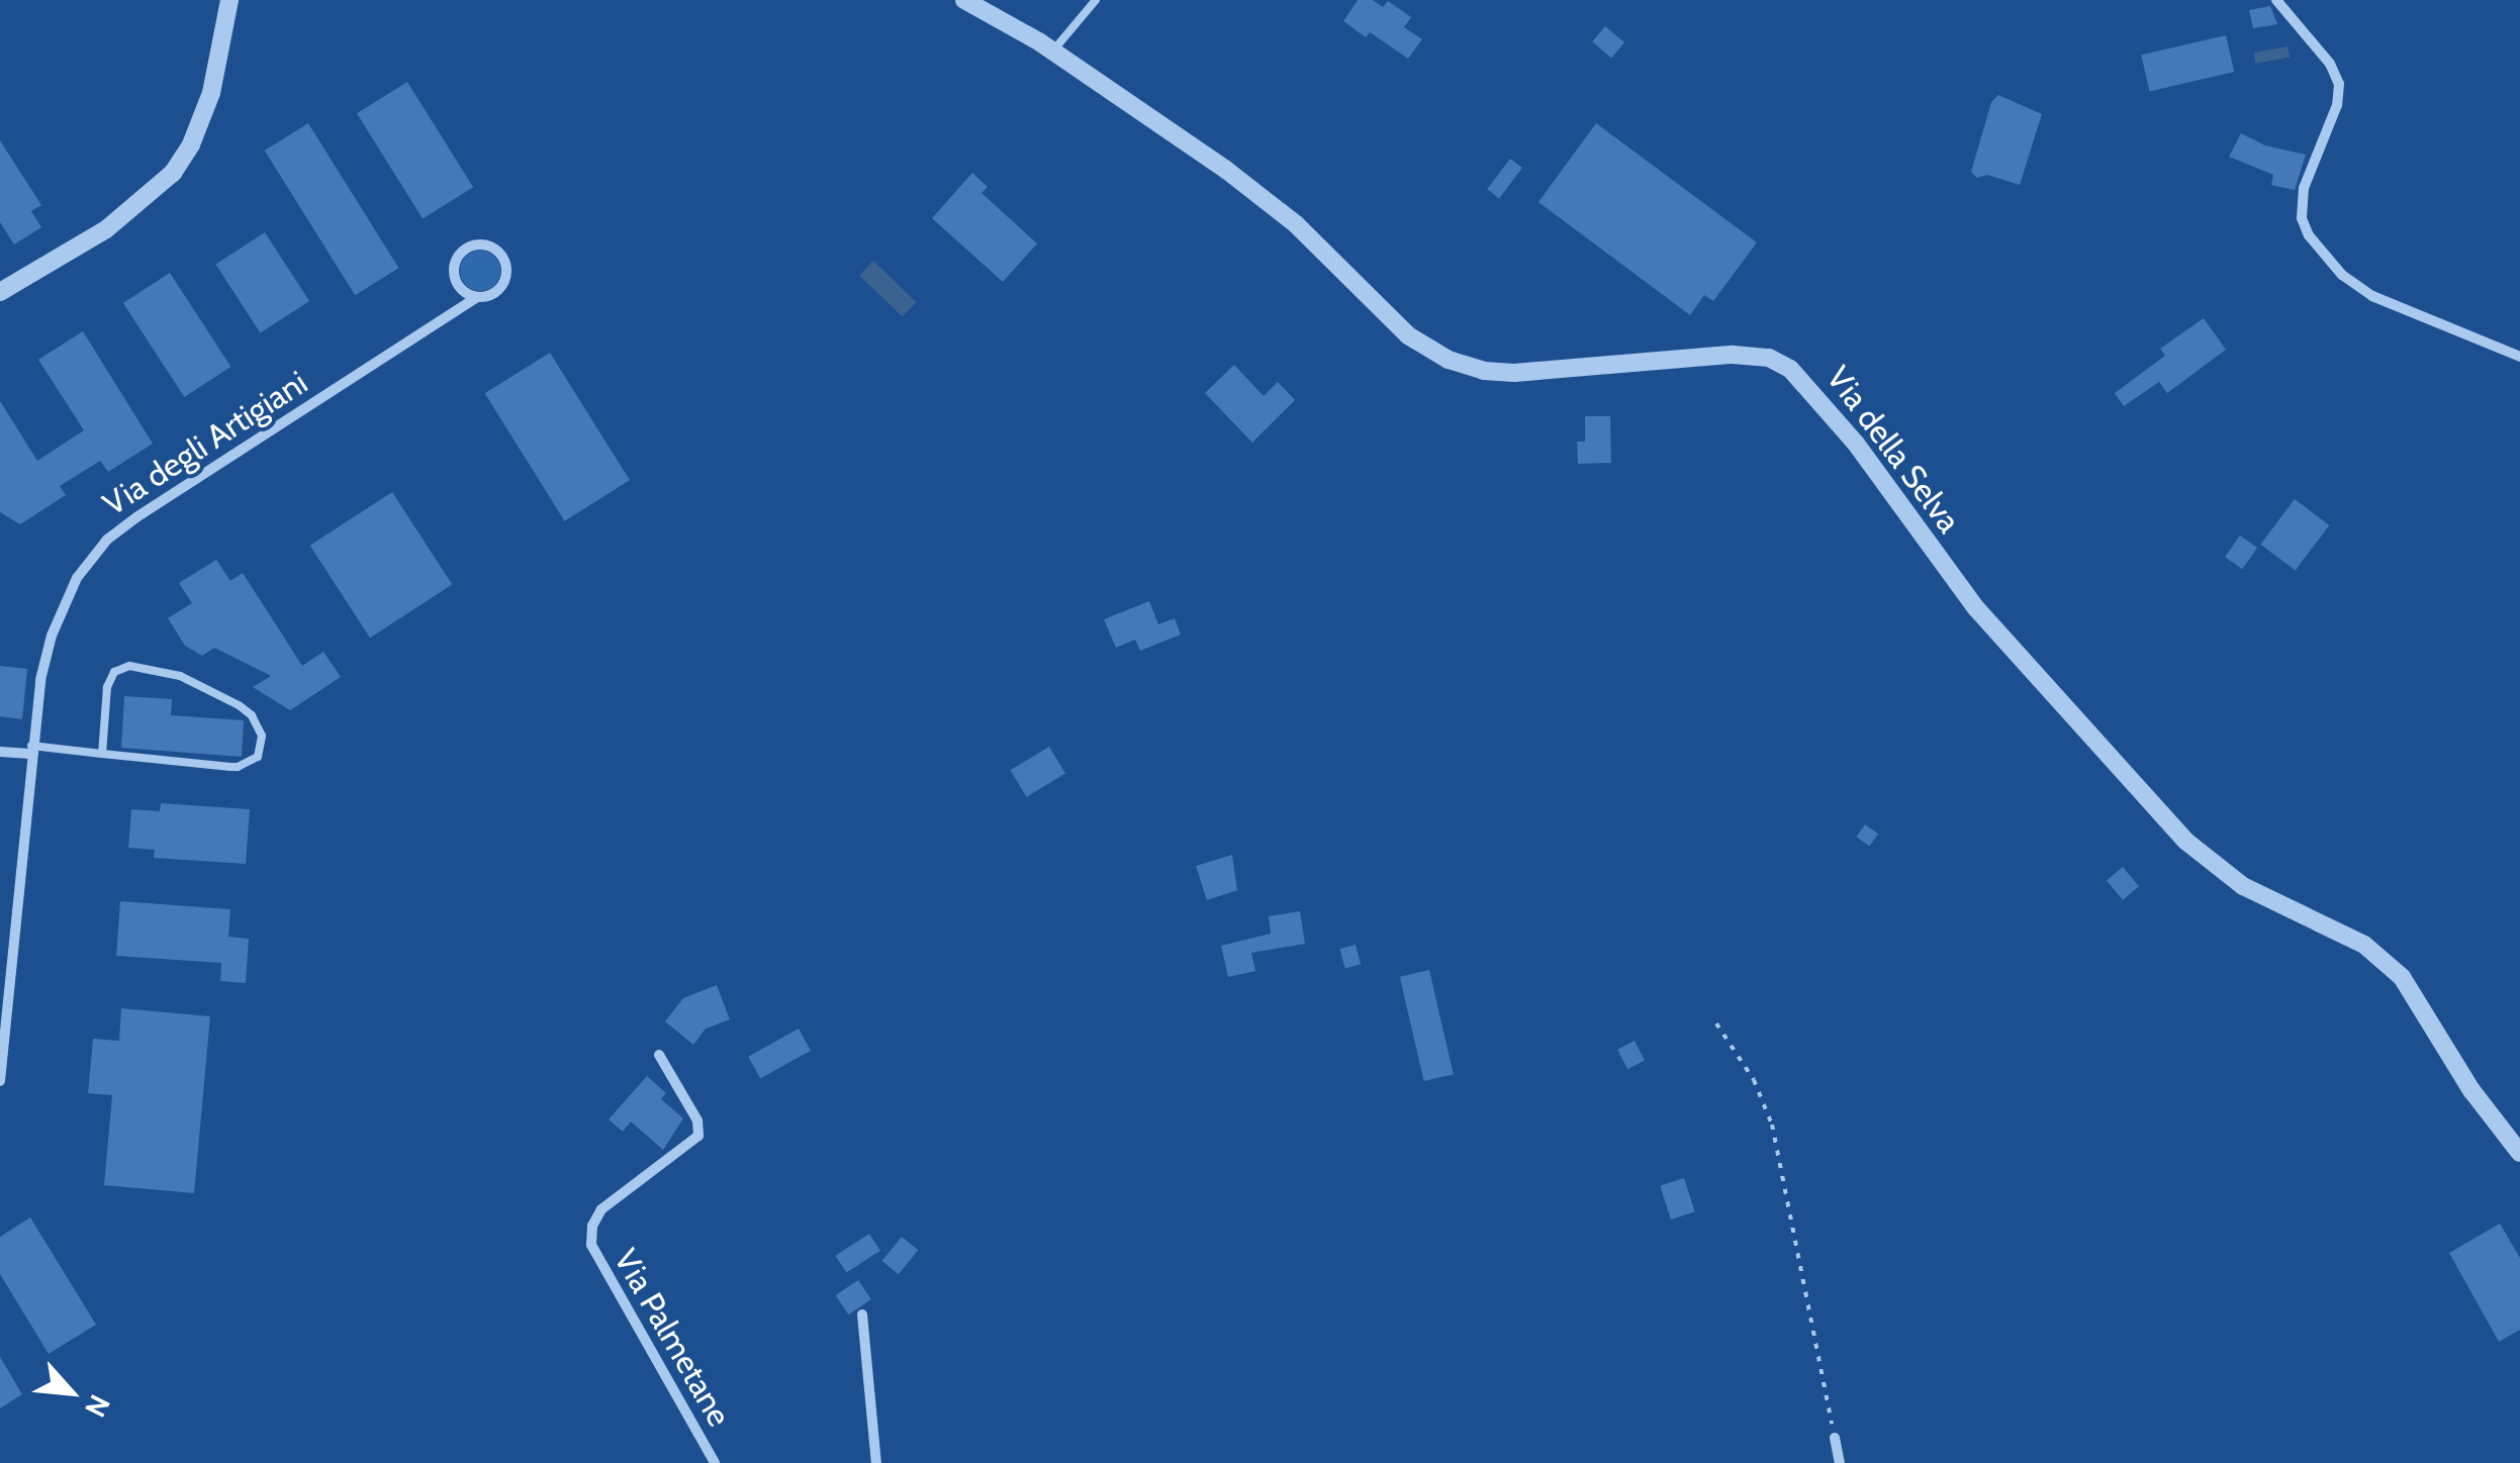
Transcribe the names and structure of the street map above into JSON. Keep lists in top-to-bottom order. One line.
{"streets":{"street":["Via degli Artigiani","Via della Selva","Via Palmetane"]},"north":"bottom right"}
